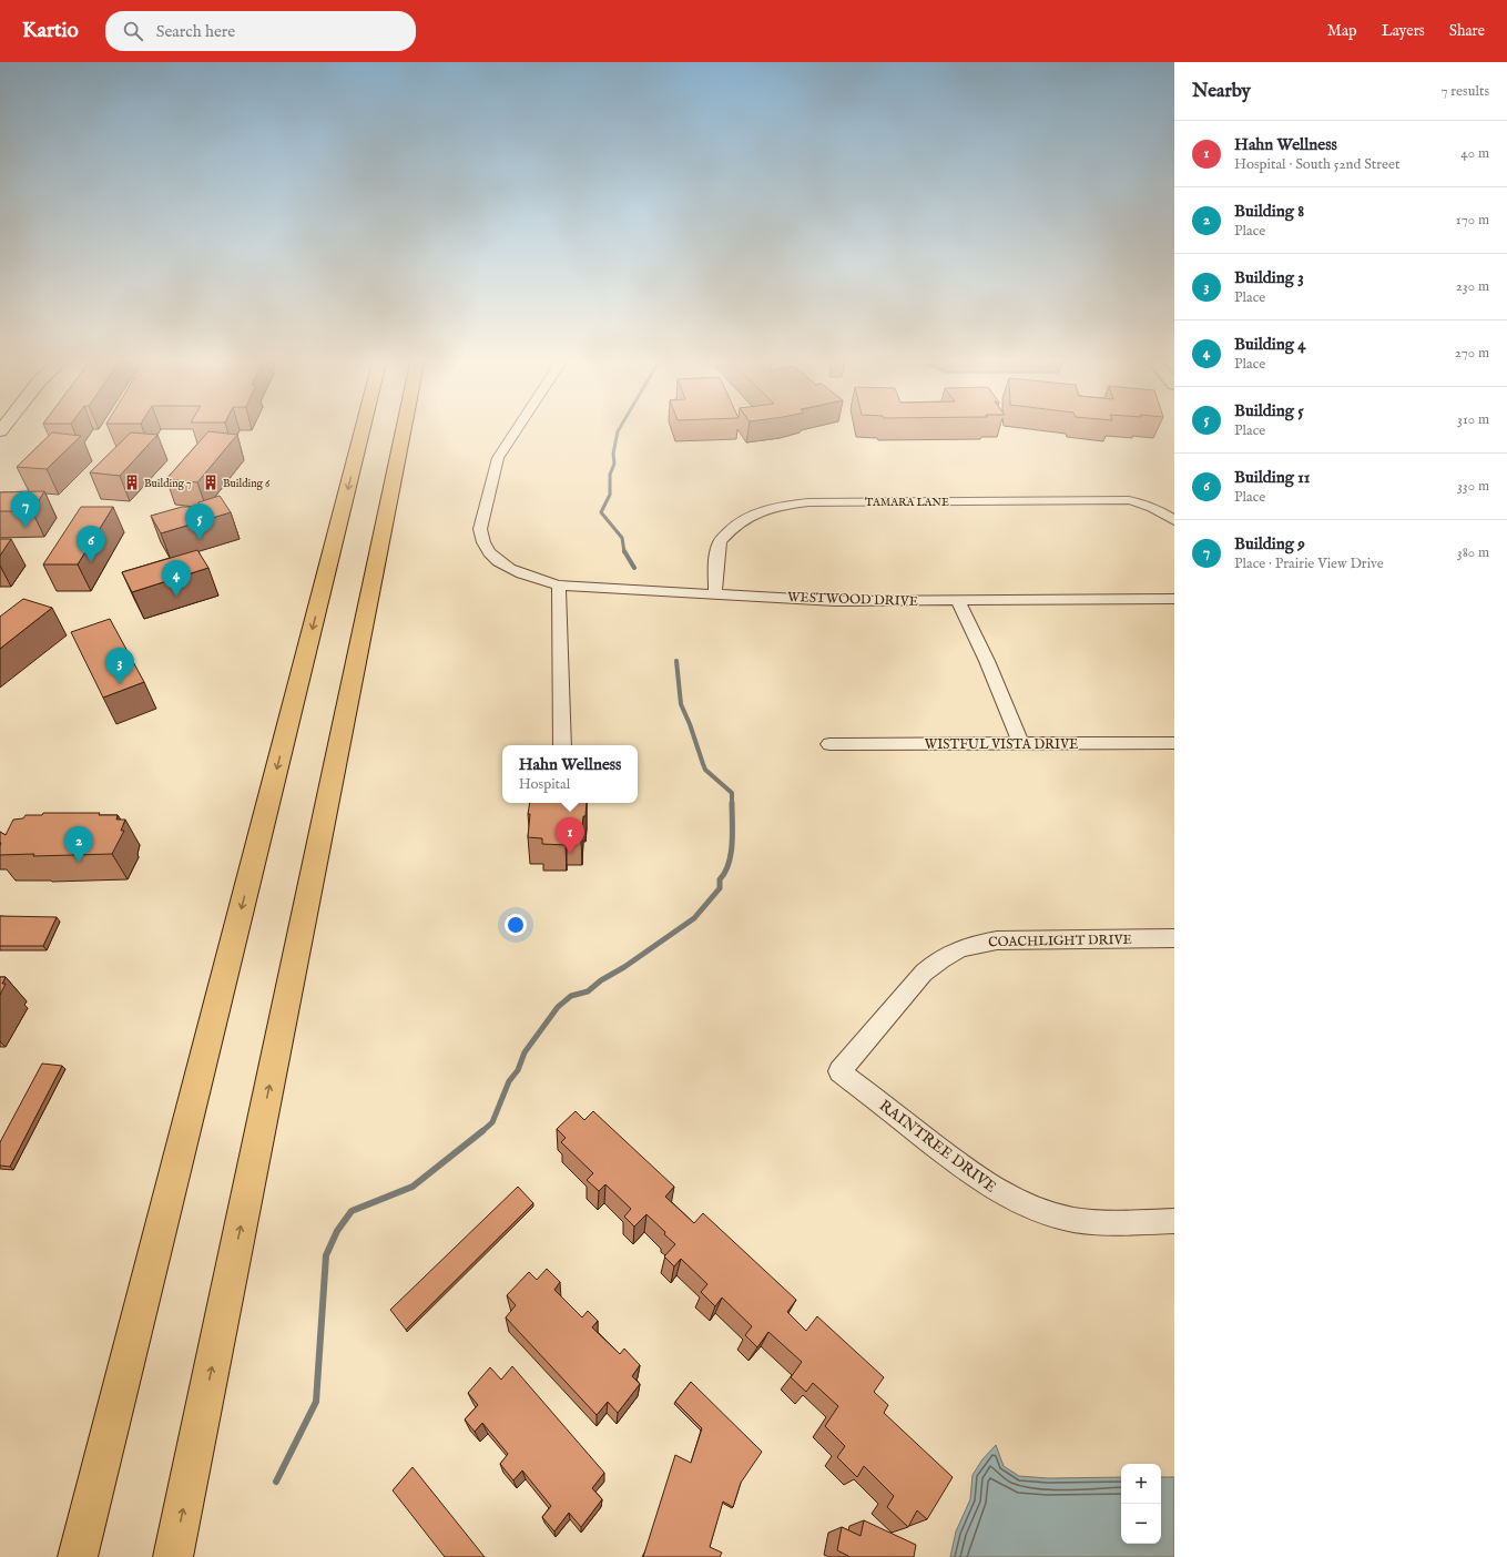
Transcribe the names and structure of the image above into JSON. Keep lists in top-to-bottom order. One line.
{"streets":{"street":["TAMARA LANE","WESTWOOD DRIVE","WISTFUL VISTA DRIVE","COACHLIGHT DRIVE","RAINTREE DRIVE"]},"crossings":[["TAMARA LANE","WESTWOOD DRIVE"],["COACHLIGHT DRIVE","RAINTREE DRIVE"]],"places":{"building":["Building 7","Building 6"]},"page":{"header":"Kartio","search":"Search here","nav":["Map","Layers","Share"],"heading":["Nearby","7 results"],"list":[{"mark":"1","name":"Hahn Wellness","note":"Hospital · South 52nd Street","value":"40 m"},{"mark":"2","name":"Building 8","note":"Place","value":"170 m"},{"mark":"3","name":"Building 3","note":"Place","value":"230 m"},{"mark":"4","name":"Building 4","note":"Place","value":"270 m"},{"mark":"5","name":"Building 5","note":"Place","value":"310 m"},{"mark":"6","name":"Building 11","note":"Place","value":"330 m"},{"mark":"7","name":"Building 9","note":"Place · Prairie View Drive","value":"380 m"}],"pins":["7","5","6","4","3","1","2"],"popup":["Hahn Wellness","Hospital"],"map_buttons":["+","−"]}}
